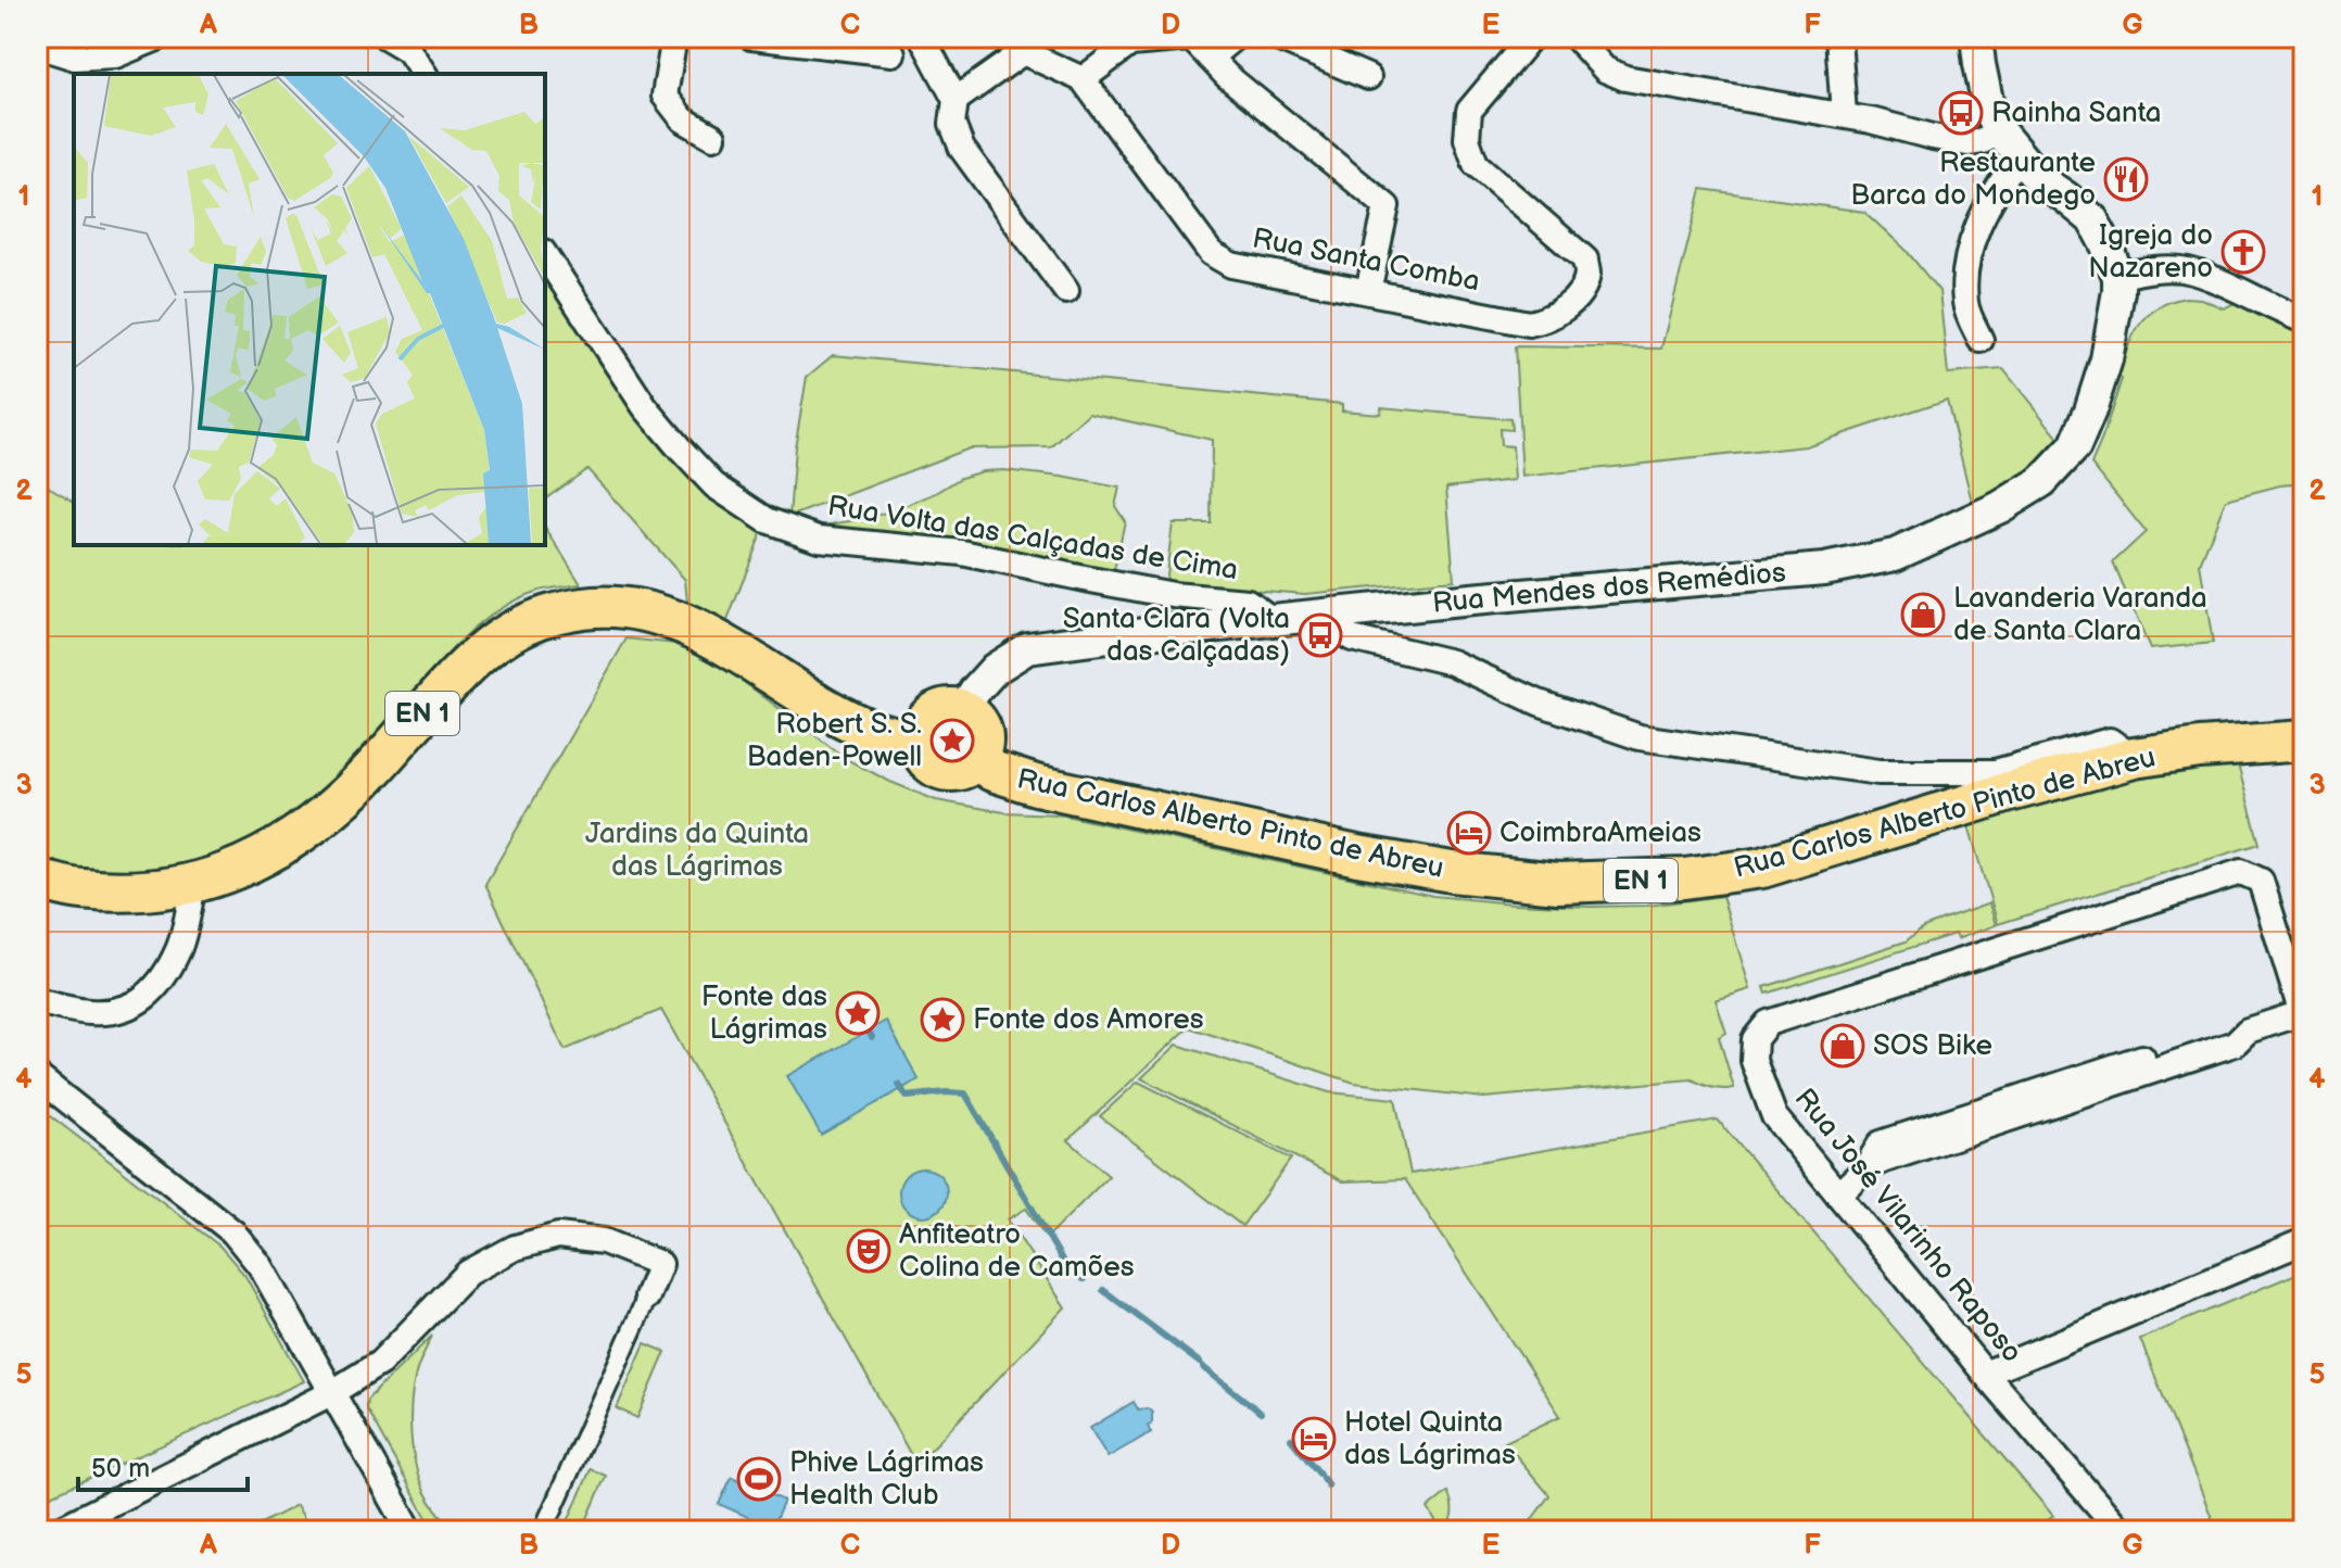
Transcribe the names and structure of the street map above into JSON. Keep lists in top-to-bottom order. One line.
{"streets":{"main road":["EN 1","Rua Carlos Alberto Pinto de Abreu"],"street":["Rua Santa Comba","Rua Volta das Calçadas de Cima","Rua Mendes dos Remédios","Rua José Vilarinho Raposo"]},"crossings":[["Rua Volta das Calçadas de Cima","Rua Mendes dos Remédios"],["Rua Mendes dos Remédios","EN 1"],["Rua Mendes dos Remédios","Rua Carlos Alberto Pinto de Abreu"],["EN 1","Rua Carlos Alberto Pinto de Abreu"]],"parks":["Jardins da Quinta das Lágrimas"],"places":{"bus stop":["Rainha Santa","Santa Clara (Volta das Calçadas)"],"restaurant":["Restaurante Barca do Mondego"],"church":["Igreja do Nazareno"],"shop":["Lavanderia Varanda de Santa Clara","SOS Bike"],"place":["Robert S. S. Baden-Powell","Fonte das Lágrimas","Fonte dos Amores"],"hotel":["CoimbraAmeias","Hotel Quinta das Lágrimas"],"theatre":["Anfiteatro Colina de Camões"],"sports":["Phive Lágrimas Health Club"]},"scale_bar":"50 m","grid":{"columns":["A","B","C","D","E","F","G"],"rows":["1","2","3","4","5"]}}
